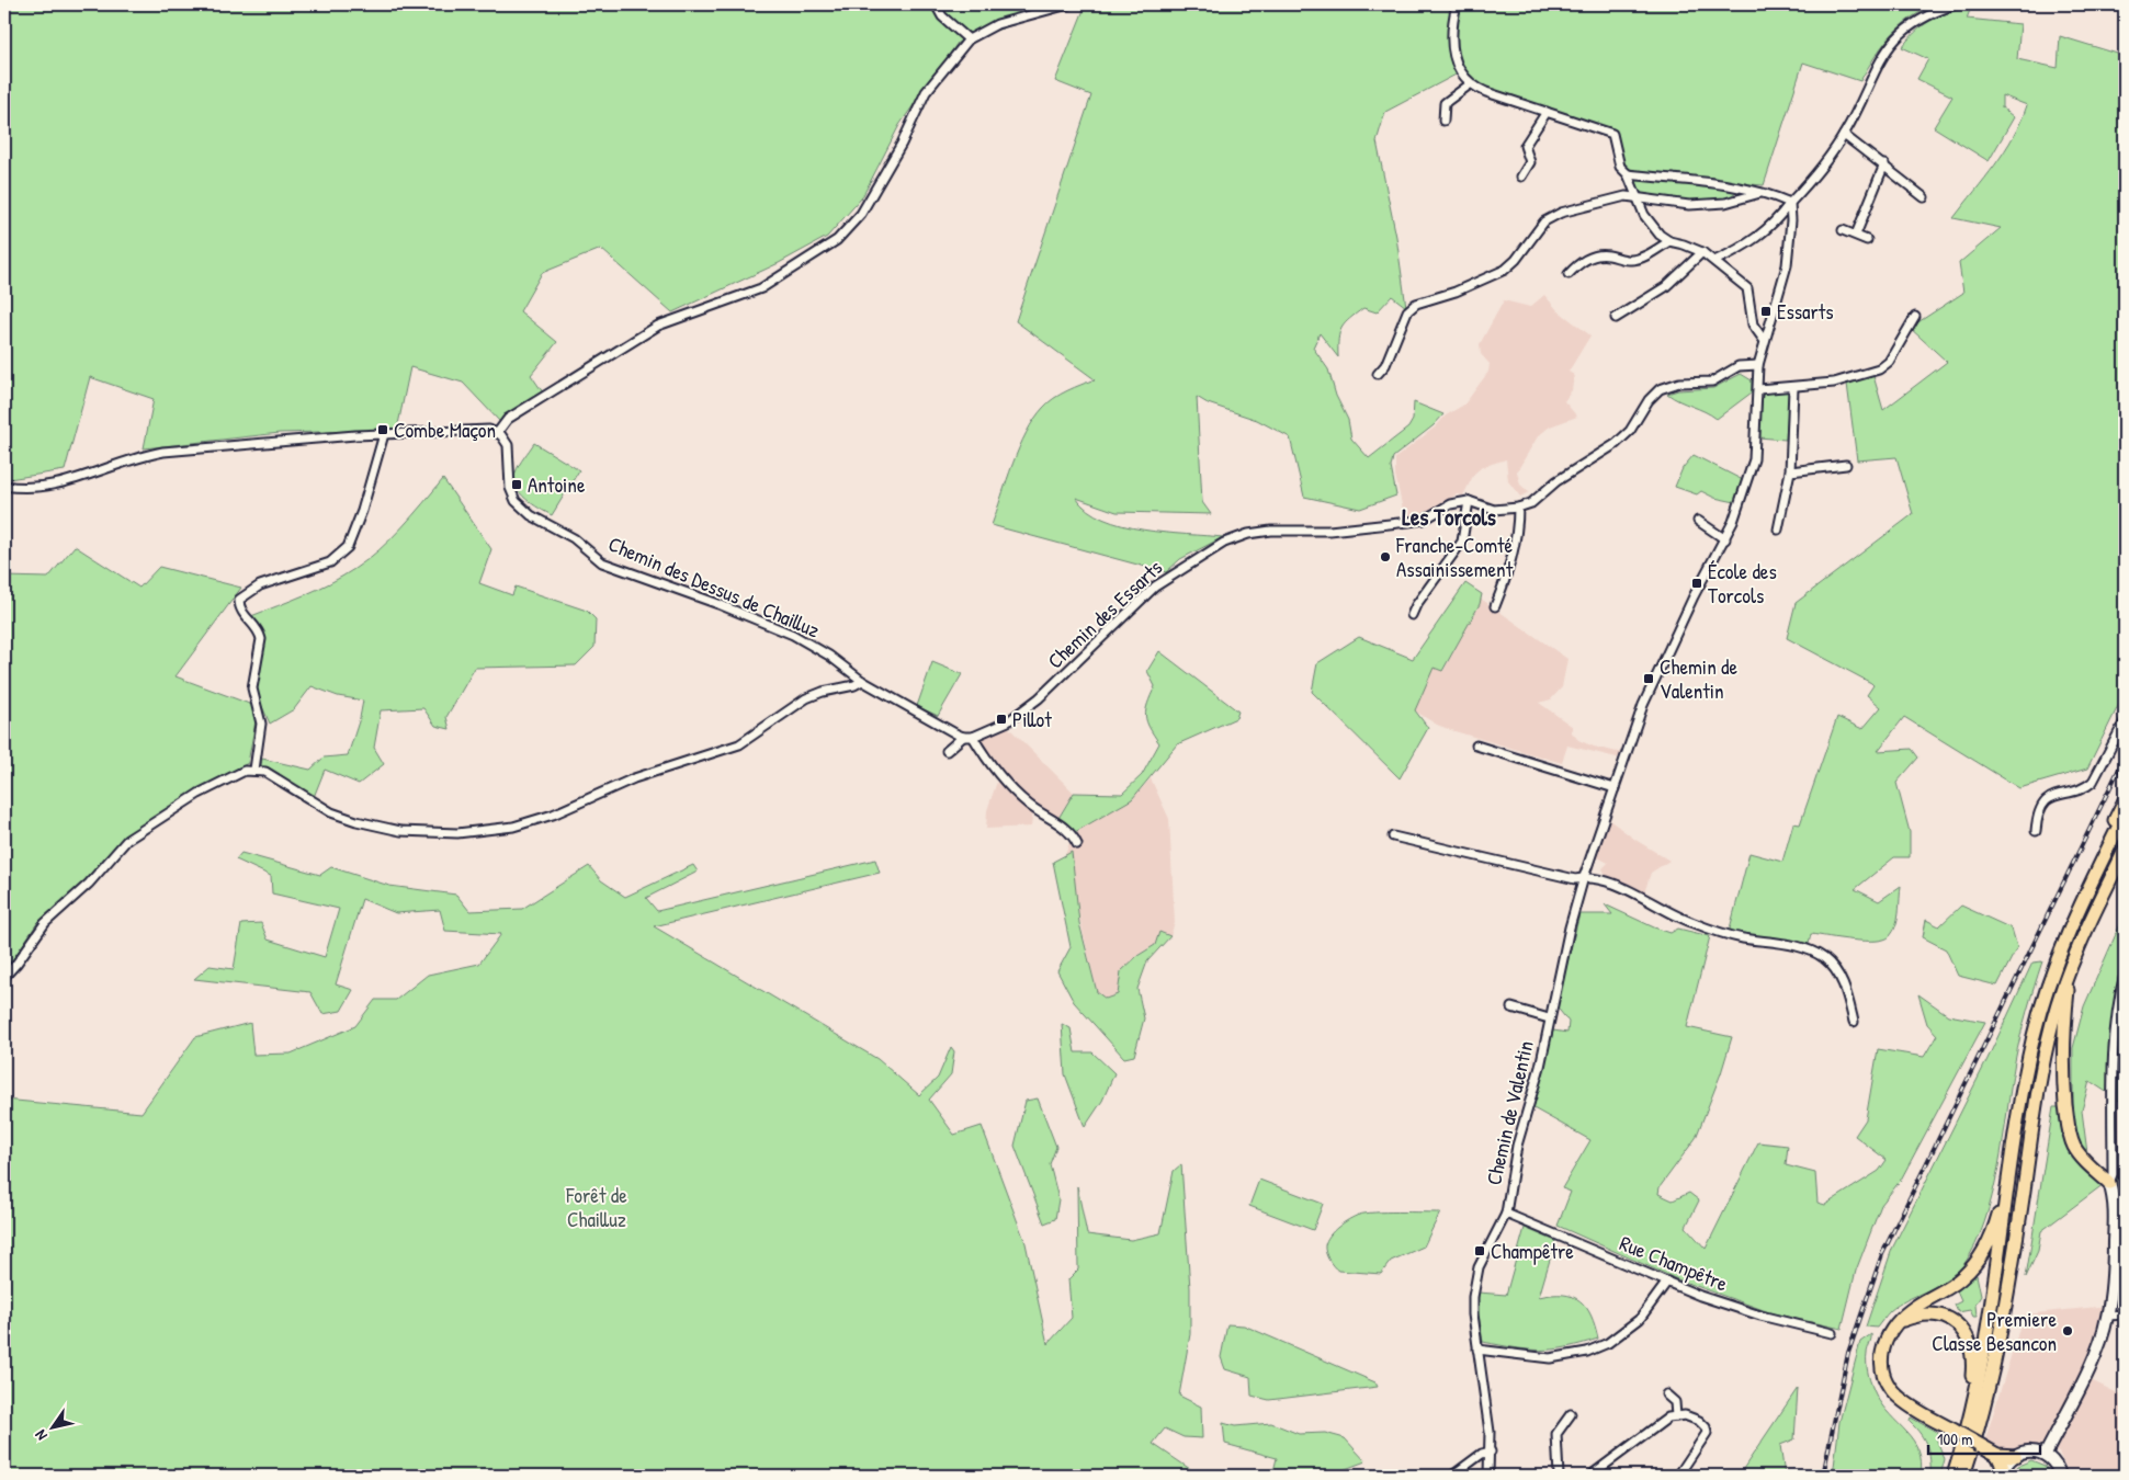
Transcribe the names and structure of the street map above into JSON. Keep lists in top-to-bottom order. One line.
{"streets":{"street":["Chemin des Dessus de Chailluz","Chemin des Essarts","Chemin de Valentin","Rue Champêtre"]},"crossings":[["Chemin des Dessus de Chailluz","Chemin des Essarts"],["Chemin de Valentin","Rue Champêtre"]],"districts":["Les Torcols"],"parks":["Forêt de Chailluz"],"places":{"transit":["Essarts","Combe Maçon","Antoine","École des Torcols","Chemin de Valentin","Pillot","Champêtre"],"other":["Franche-Comté Assainissement","Premiere Classe Besancon"]},"scale_bar":"100 m","north":"bottom left"}
